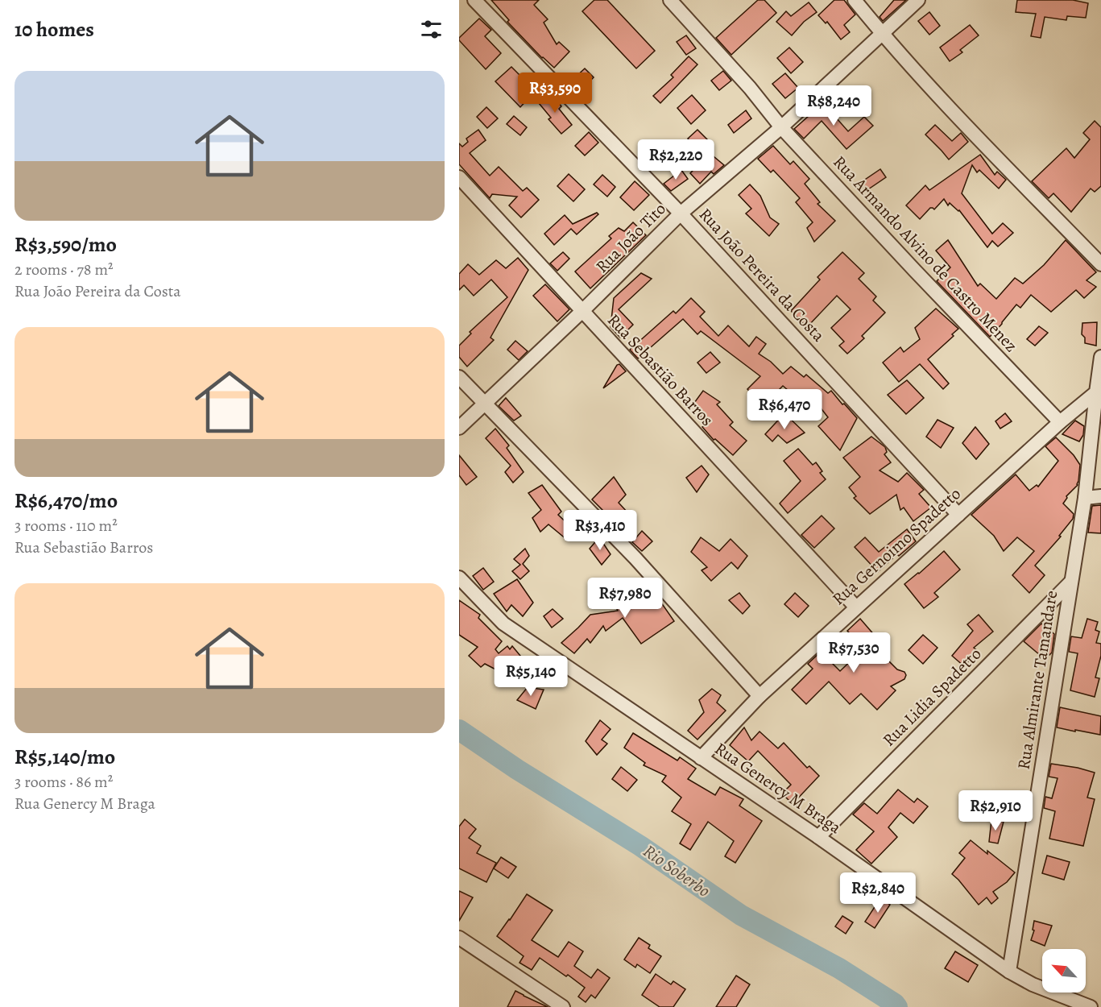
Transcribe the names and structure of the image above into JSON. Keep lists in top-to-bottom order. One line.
{"streets":{"street":["Rua João Tito","Rua Armando Alvino de Castro Menez","Rua João Pereira da Costa","Rua Sebastião Barros","Rua Gernoimo Spadetto","Rua Almirante Tamandare","Rua Lidia Spadetto","Rua Genercy M Braga"]},"crossings":[["Rua João Tito","Rua Armando Alvino de Castro Menez"],["Rua João Tito","Rua João Pereira da Costa"],["Rua João Tito","Rua Sebastião Barros"],["Rua Armando Alvino de Castro Menez","Rua Gernoimo Spadetto"],["Rua João Pereira da Costa","Rua Gernoimo Spadetto"],["Rua Sebastião Barros","Rua Gernoimo Spadetto"],["Rua Gernoimo Spadetto","Rua Almirante Tamandare"],["Rua Gernoimo Spadetto","Rua Genercy M Braga"],["Rua Almirante Tamandare","Rua Lidia Spadetto"],["Rua Almirante Tamandare","Rua Genercy M Braga"],["Rua Lidia Spadetto","Rua Genercy M Braga"]],"water":["Rio Soberbo"],"north":"top left","page":{"heading":"10 homes","list":[{"name":"R$3,590/mo","note":"2 rooms · 78 m² · Rua João Pereira da Costa"},{"name":"R$6,470/mo","note":"3 rooms · 110 m² · Rua Sebastião Barros"},{"name":"R$5,140/mo","note":"3 rooms · 86 m² · Rua Genercy M Braga"}],"price":["R$3,590","R$8,240","R$2,220","R$6,470","R$3,410","R$7,980","R$7,530","R$5,140","R$2,910","R$2,840"]}}
